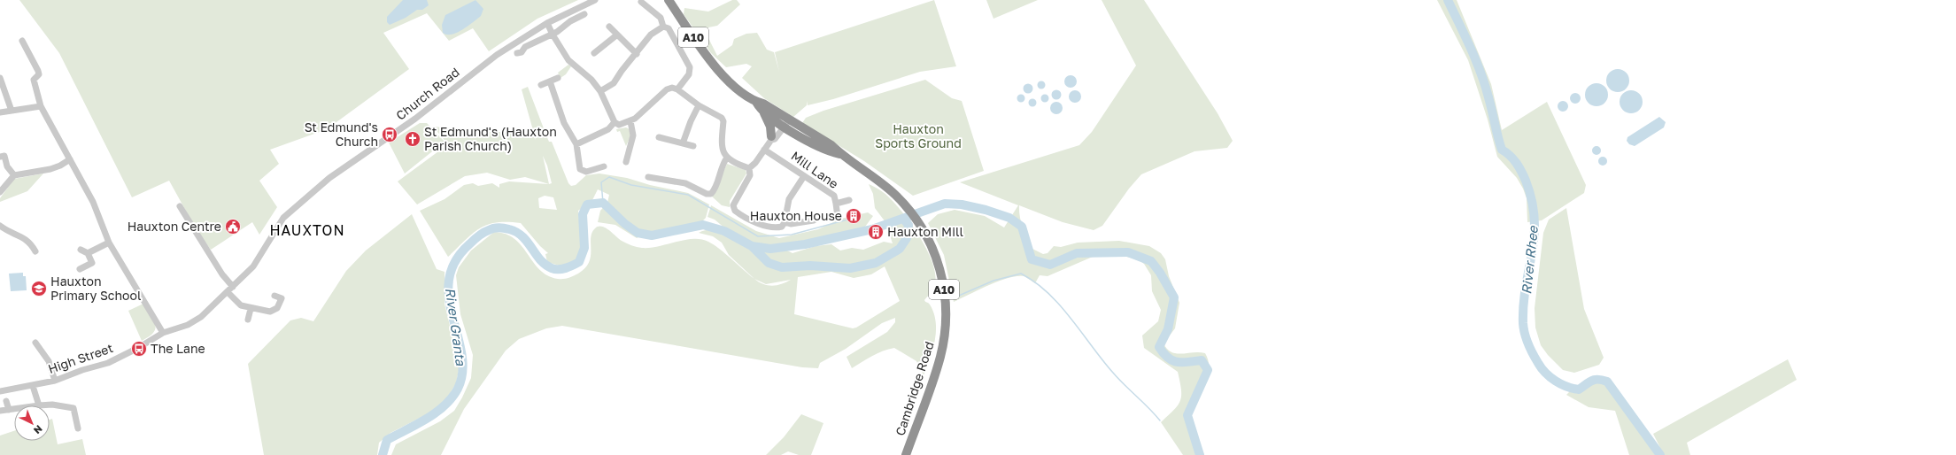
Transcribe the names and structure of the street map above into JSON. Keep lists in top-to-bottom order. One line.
{"streets":{"highway":["A10","Cambridge Road"],"street":["Church Road","Mill Lane","High Street"]},"crossings":[["A10","Cambridge Road"],["Church Road","High Street"]],"districts":["HAUXTON"],"water":["River Rhee","River Granta"],"parks":["Hauxton Sports Ground"],"places":{"bus stop":["St Edmund's Church","The Lane"],"church":["St Edmund's (Hauxton Parish Church)"],"building":["Hauxton House","Hauxton Mill"],"public building":["Hauxton Centre"],"school or university":["Hauxton Primary School"]},"north":"bottom right"}
